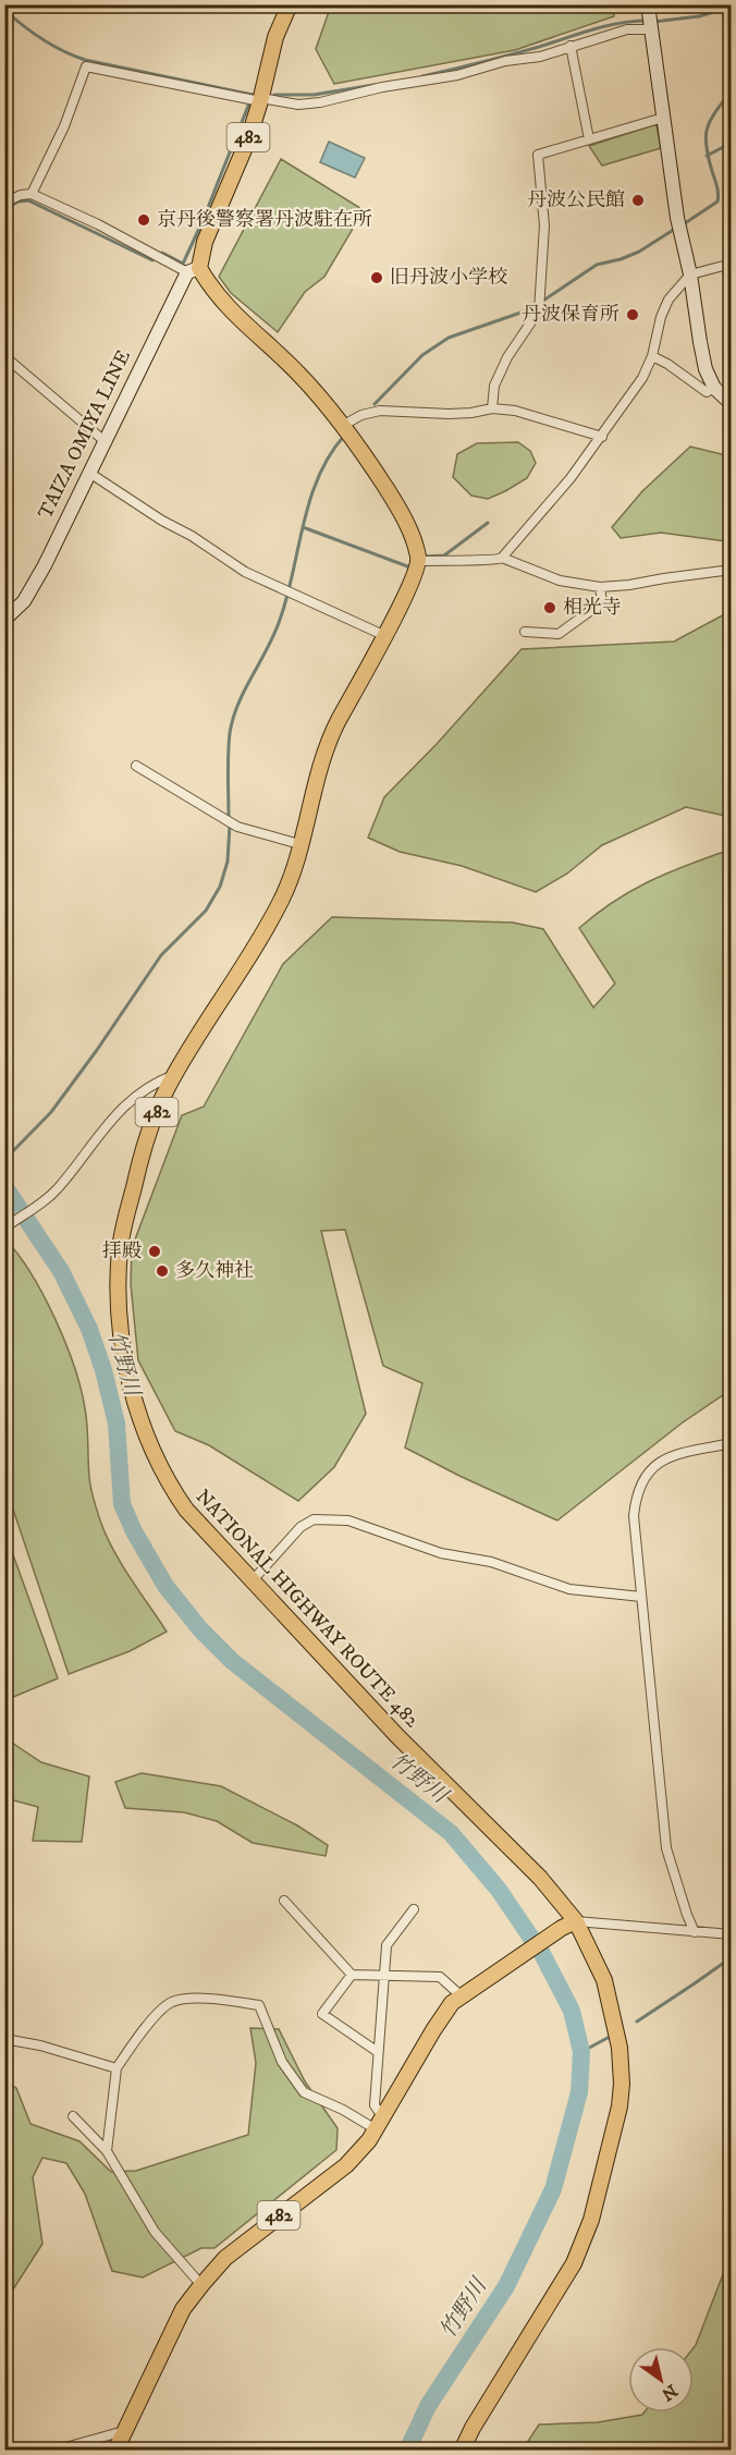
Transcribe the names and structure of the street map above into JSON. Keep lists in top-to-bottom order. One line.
{"streets":{"highway":["482","NATIONAL HIGHWAY ROUTE 482"],"main road":["TAIZA OMIYA LINE"]},"crossings":[["482","TAIZA OMIYA LINE"],["482","NATIONAL HIGHWAY ROUTE 482"]],"water":["竹野川"],"places":["丹波公民館","京丹後警察署丹波駐在所","旧丹波小学校","丹波保育所","相光寺","拝殿","多久神社"],"north":"bottom right"}
